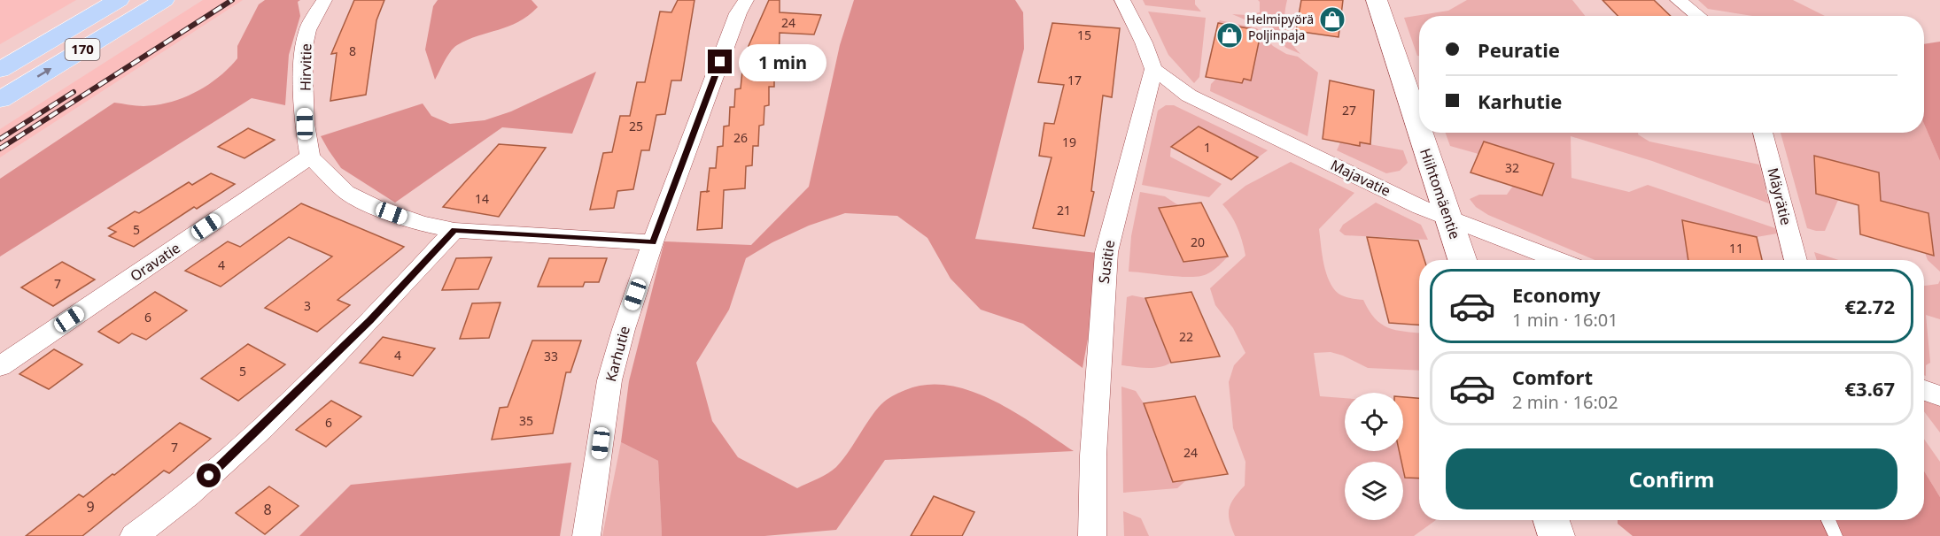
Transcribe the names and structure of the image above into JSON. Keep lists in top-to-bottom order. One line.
{"streets":{"highway":["170"],"street":["Hirvitie","Majavatie","Hiihtomäentie","Mäyrätie","Oravatie","Susitie","Karhutie"]},"crossings":[["Hirvitie","Oravatie"],["Majavatie","Hiihtomäentie"],["Majavatie","Susitie"]],"places":{"shop":["Helmipyörä","Poljinpaja"]},"house_numbers":["24","15","8","17","27","25","26","19","1","32","14","21","5","20","11","4","7","3","6","22","4","33","5","35","6","7","24","9","8"],"page":{"banner":["Peuratie","Karhutie"],"bubble":"1 min","list":[{"name":"Economy","note":"1 min · 16:01","value":"€2.72"},{"name":"Comfort","note":"2 min · 16:02","value":"€3.67"}],"buttons":"Confirm"}}
